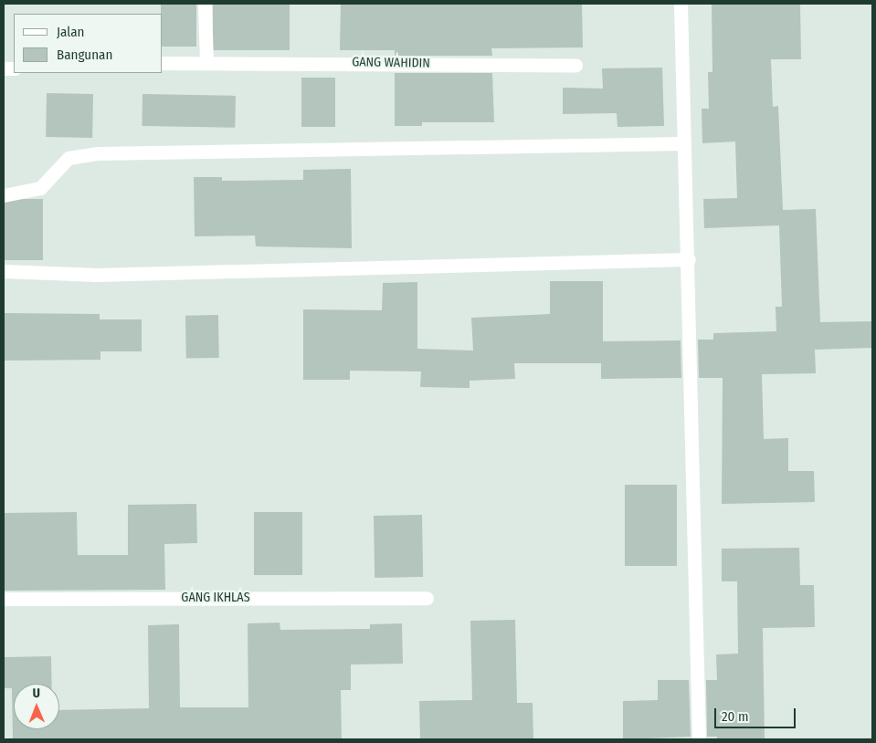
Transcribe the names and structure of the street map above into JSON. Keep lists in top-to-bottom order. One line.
{"streets":{"street":["GANG WAHIDIN","GANG IKHLAS"]},"legend":["Jalan","Bangunan"],"scale_bar":"20 m","north":"top"}
